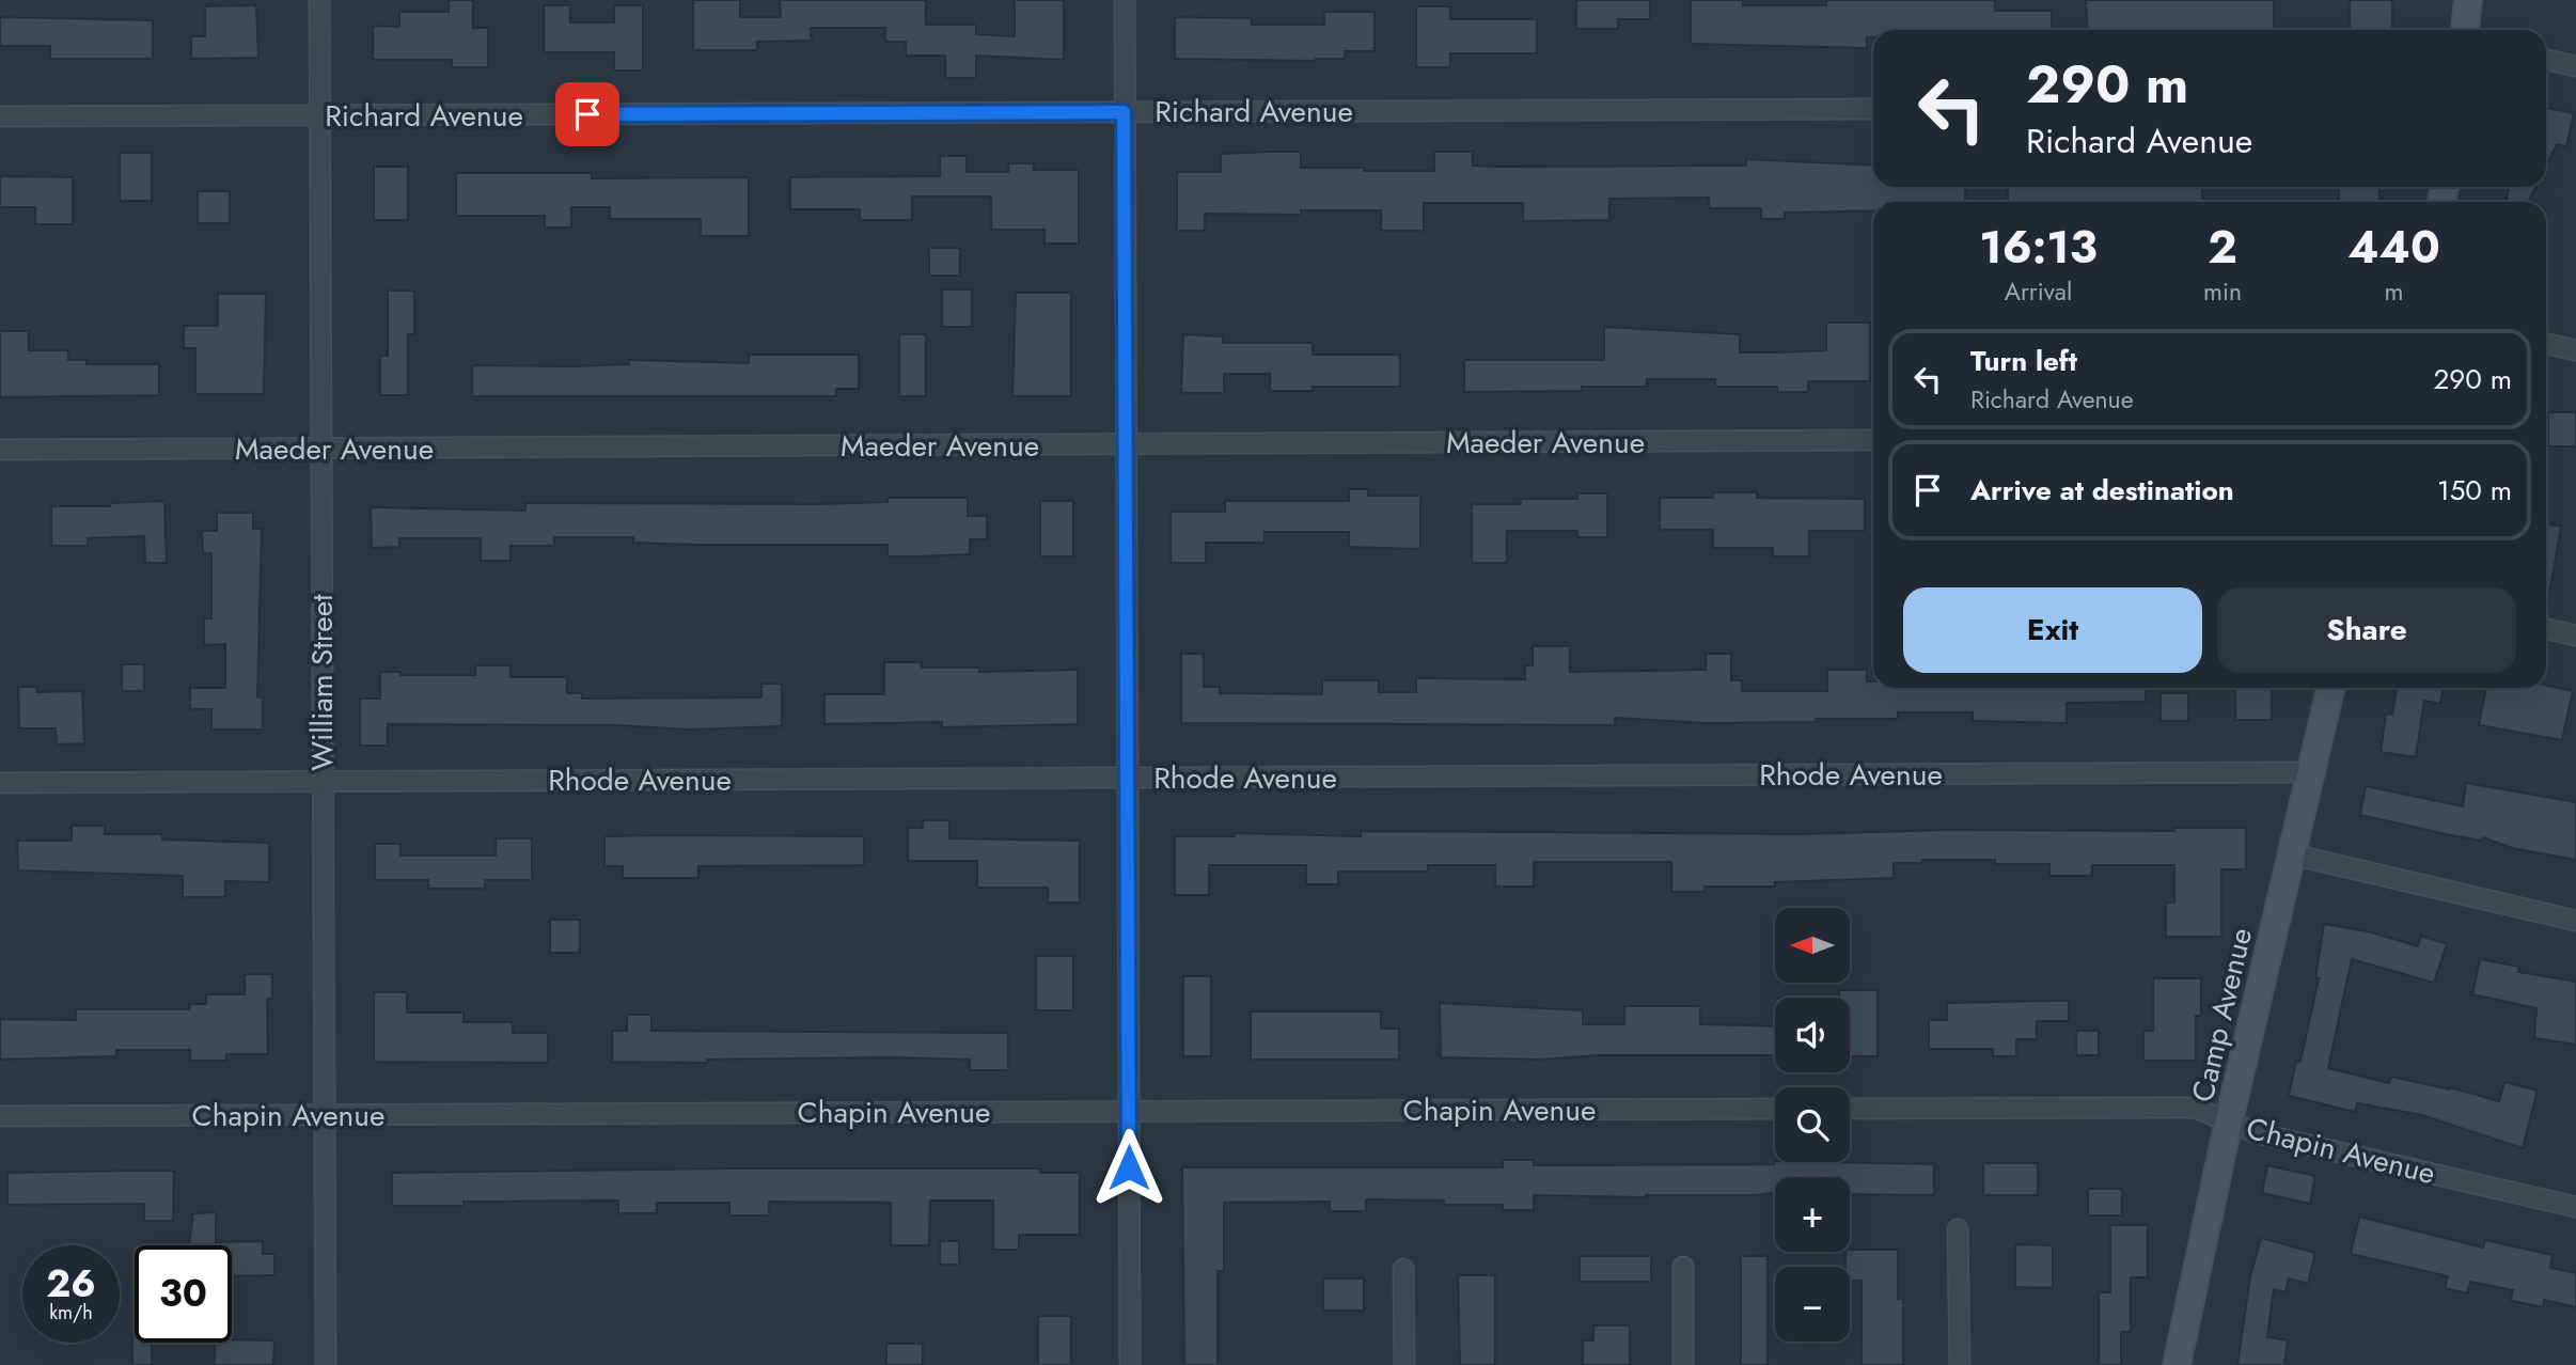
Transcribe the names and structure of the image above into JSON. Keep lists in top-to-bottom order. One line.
{"streets":{"street":["Richard Avenue","Maeder Avenue","William Street","Rhode Avenue","Camp Avenue","Chapin Avenue"]},"crossings":[["Richard Avenue","William Street"],["Maeder Avenue","William Street"],["William Street","Rhode Avenue"],["William Street","Chapin Avenue"],["Rhode Avenue","Camp Avenue"],["Camp Avenue","Chapin Avenue"]],"north":"left","page":{"turn":["290 m","Richard Avenue"],"eta":["16:13","Arrival","2","min","440","m"],"list":[{"name":"Turn left","note":"Richard Avenue","value":"290 m"},{"name":"Arrive at destination","value":"150 m"}],"buttons":["Exit","Share"],"map_buttons":["+","−"],"speed":"26 km/h","limit":"30"}}
